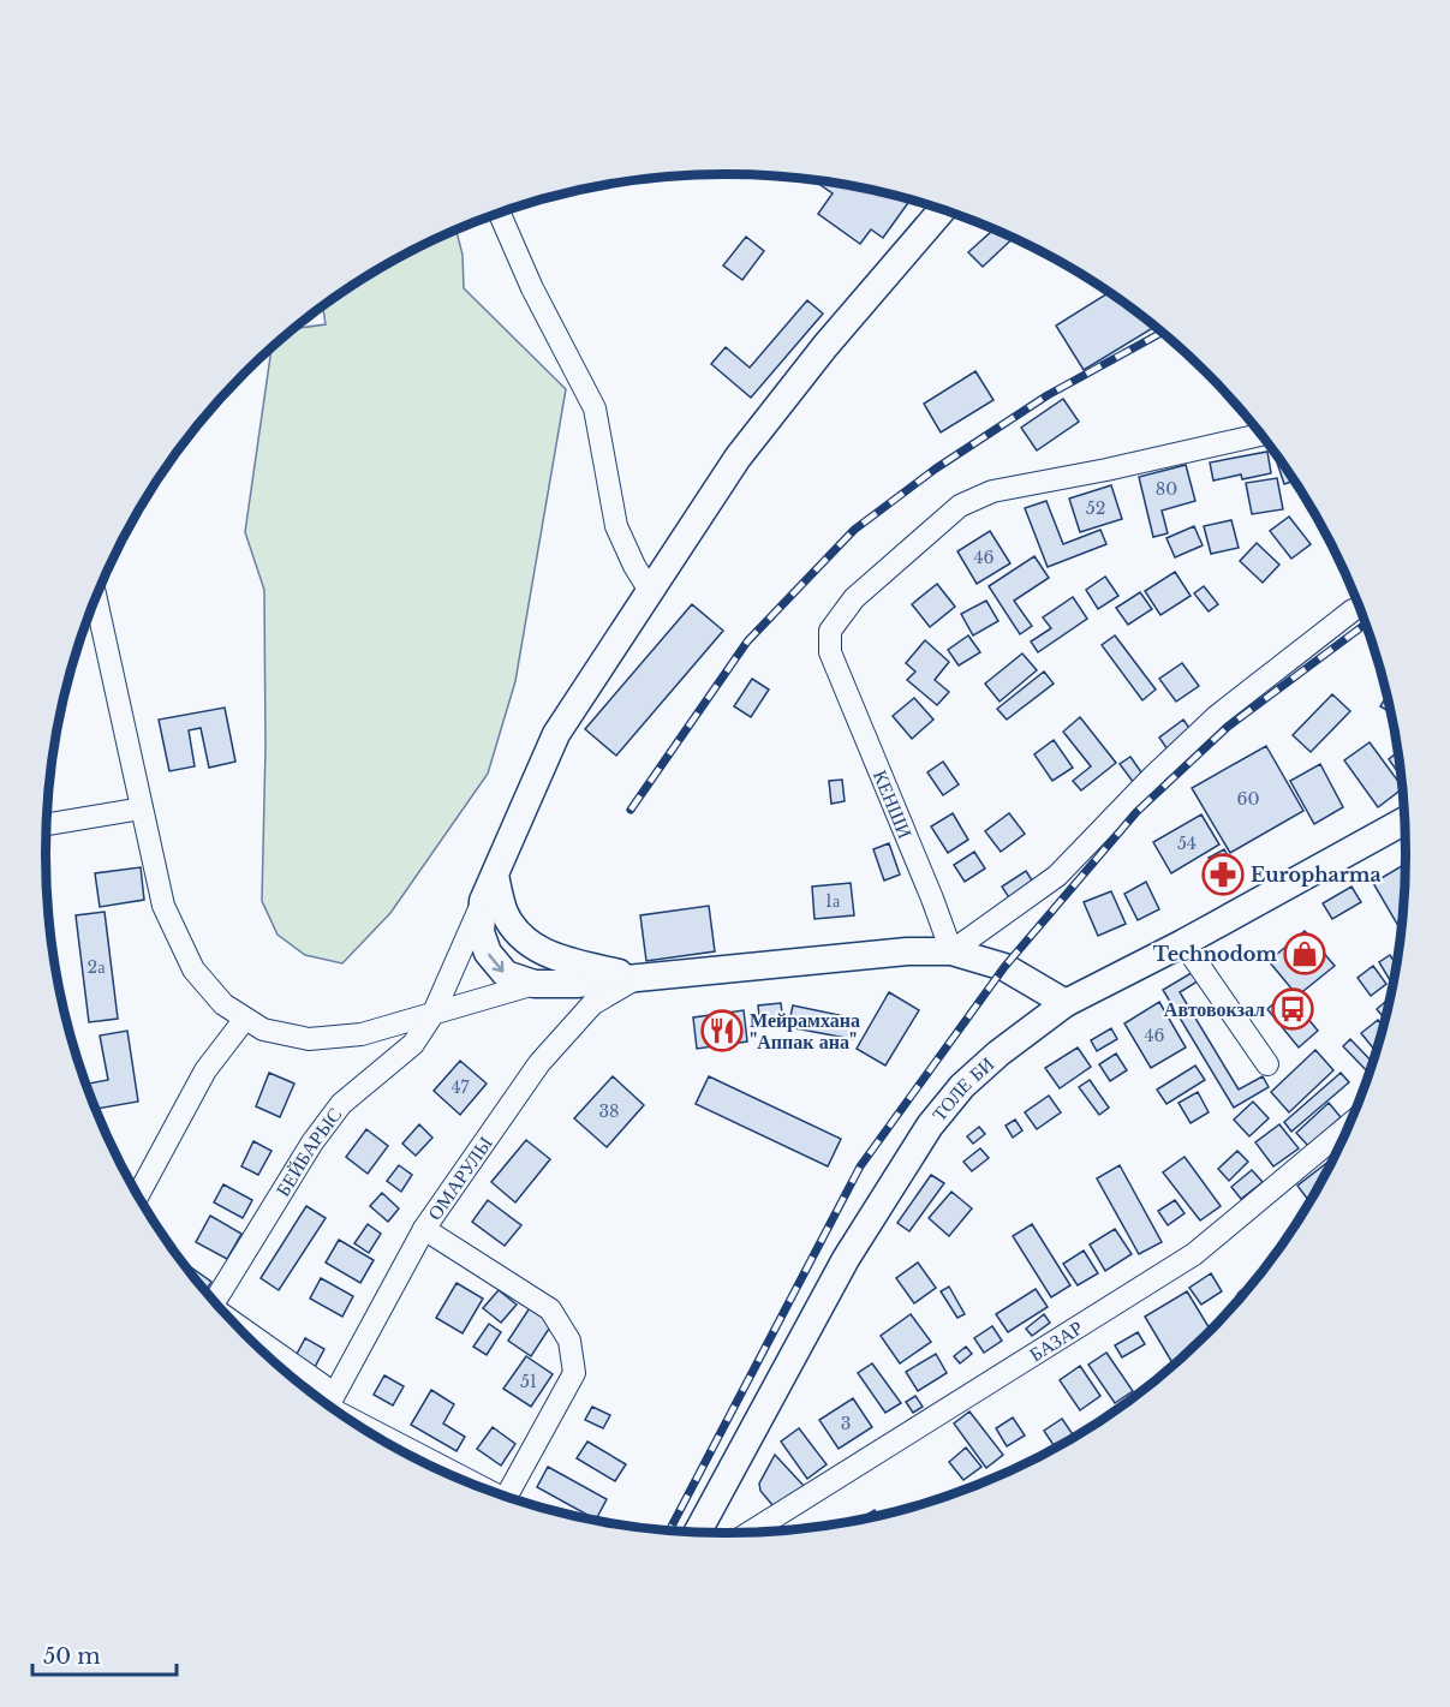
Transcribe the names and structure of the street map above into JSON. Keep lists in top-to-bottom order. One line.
{"streets":{"main road":["ТОЛЕ БИ"],"street":["КЕНШИ","БЕЙБАРЫС","ОМАРУЛЫ","БАЗАР"]},"places":{"pharmacy":["Europharma"],"shop":["Technodom"],"bus stop":["Автовокзал"],"restaurant":["Мейрамхана \"Аппак ана\""]},"house_numbers":["80","52","46","60","54","1а","2а","46","47","38","51","3"],"scale_bar":"50 m"}
